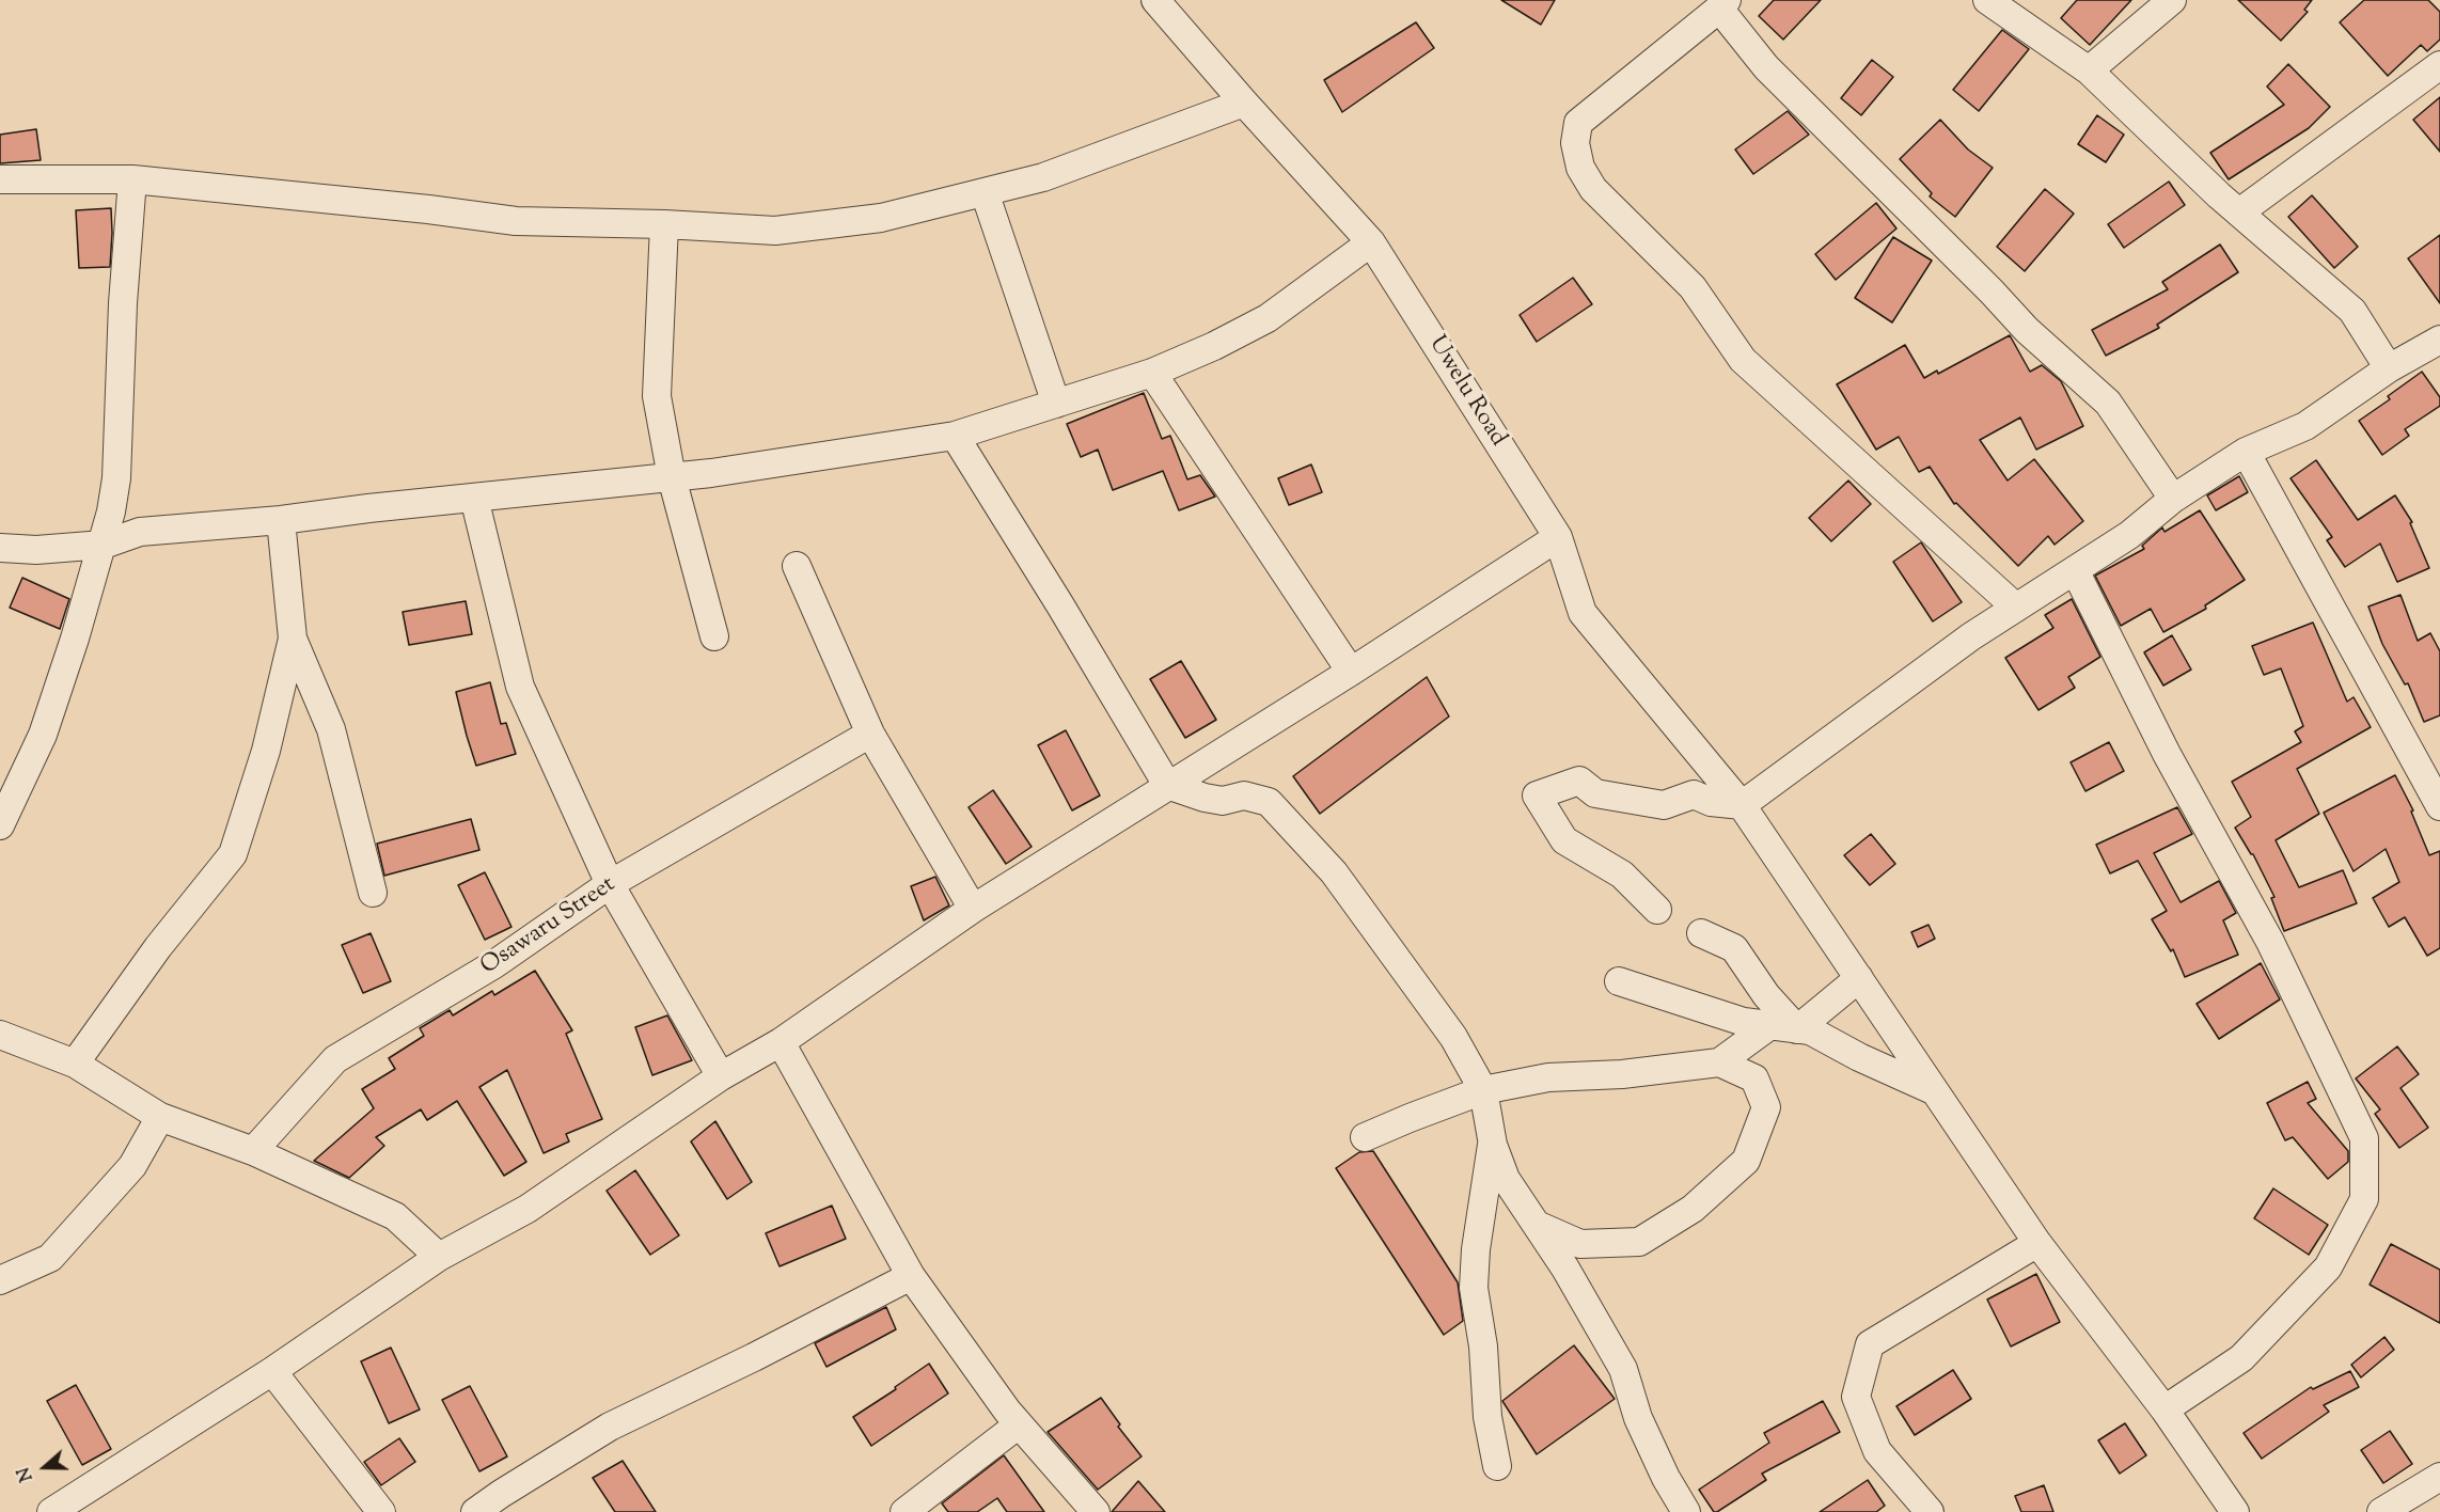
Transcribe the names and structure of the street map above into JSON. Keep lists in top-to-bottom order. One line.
{"streets":{"street":["Uwelu Road","Osawaru Street"]},"north":"left"}
